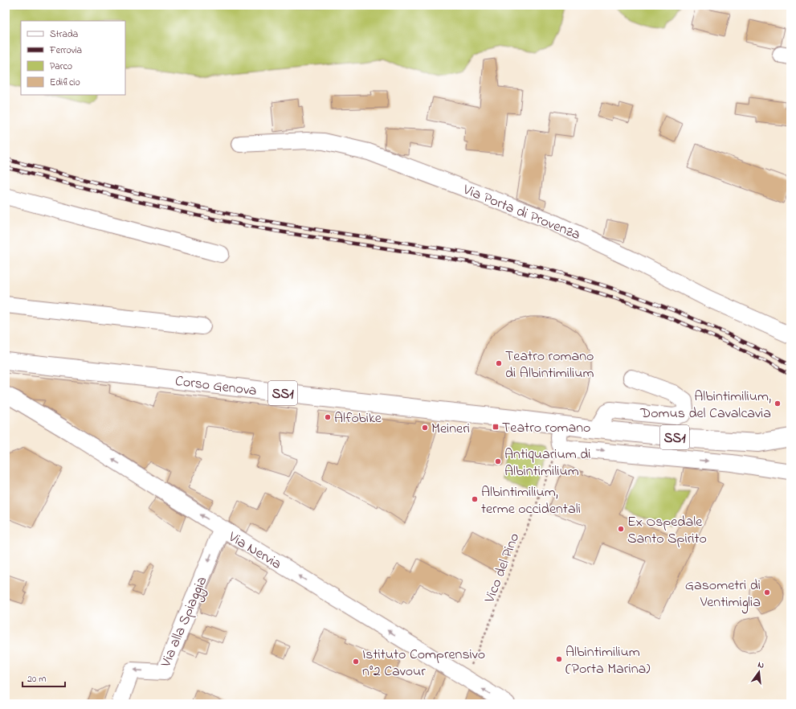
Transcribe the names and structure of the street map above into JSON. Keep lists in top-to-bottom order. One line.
{"streets":{"main road":["Corso Genova","SS1"],"street":["Via Porta di Provenza","Via Nervia","Via alla Spiaggia"],"path":["Vico del Pino"]},"crossings":[["Via Nervia","Vico del Pino"],["Via Nervia","Via alla Spiaggia"]],"one_way":["Via Nervia","Via alla Spiaggia"],"places":{"other":["Teatro romano di Albintimilium","Albintimilium, Domus del Cavalcavia","Alfobike","Meineri","Antiquarium di Albintimilium","Albintimilium, terme occidentali","Ex Ospedale Santo Spirito","Gasometri di Ventimiglia","Albintimilium (Porta Marina)","Istituto Comprensivo n°2 Cavour"],"transit":["Teatro romano"]},"legend":["Strada","Ferrovia","Parco","Edificio"],"scale_bar":"20 m","north":"top"}
